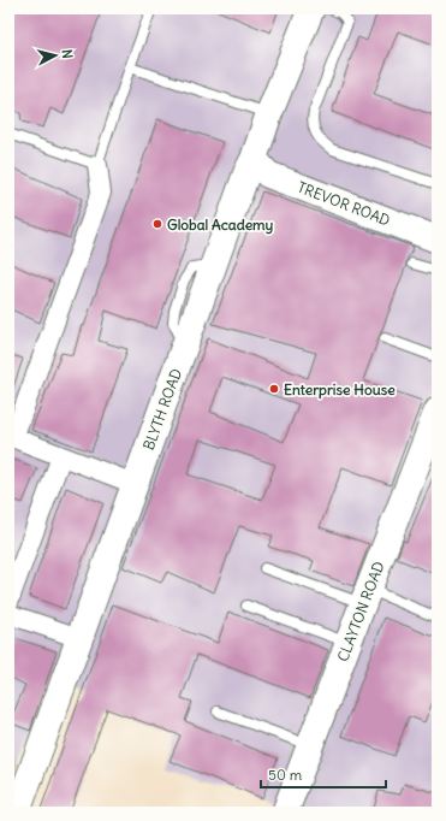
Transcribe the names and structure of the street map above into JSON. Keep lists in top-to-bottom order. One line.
{"streets":{"street":["TREVOR ROAD","BLYTH ROAD","CLAYTON ROAD"]},"crossings":[["TREVOR ROAD","BLYTH ROAD"]],"places":["Global Academy","Enterprise House"],"scale_bar":"50 m","north":"right"}
